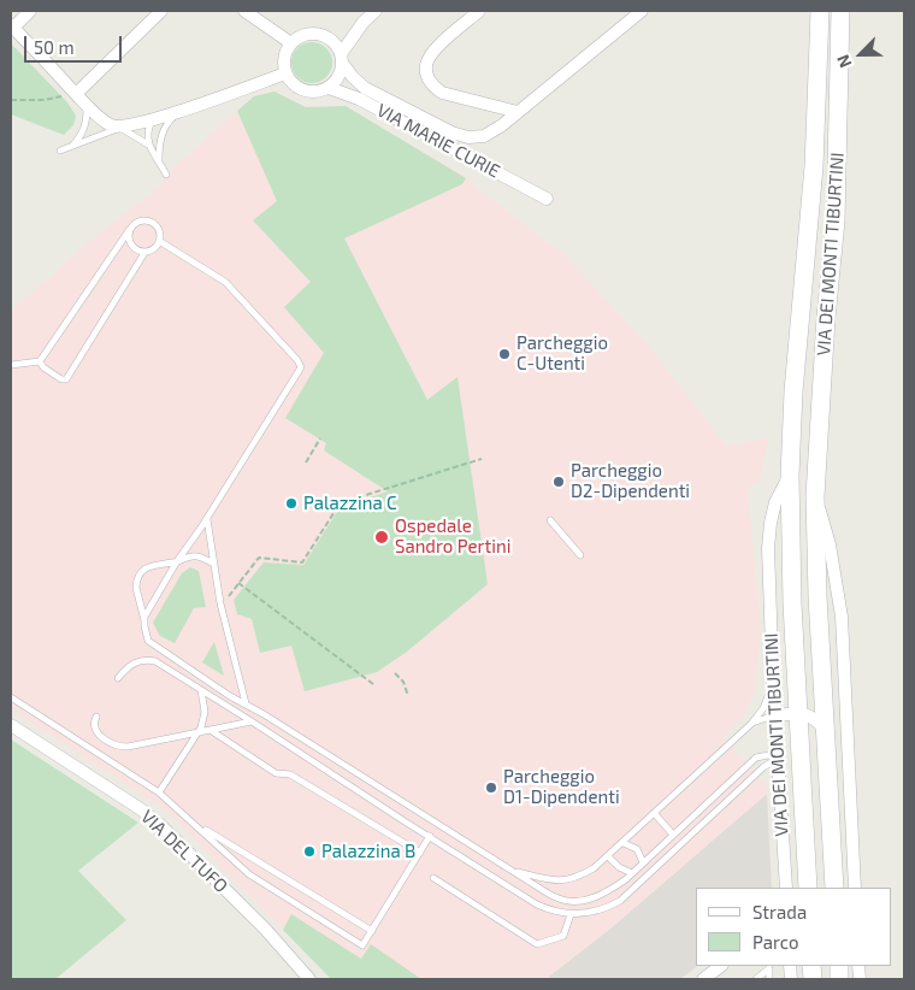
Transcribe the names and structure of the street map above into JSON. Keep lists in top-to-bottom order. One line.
{"streets":{"main road":["VIA DEI MONTI TIBURTINI"],"street":["VIA MARIE CURIE","VIA DEL TUFO"]},"places":["Parcheggio C-Utenti","Parcheggio D2-Dipendenti","Palazzina C","Ospedale Sandro Pertini","Parcheggio D1-Dipendenti","Palazzina B"],"legend":["Strada","Parco"],"scale_bar":"50 m","north":"bottom left"}
